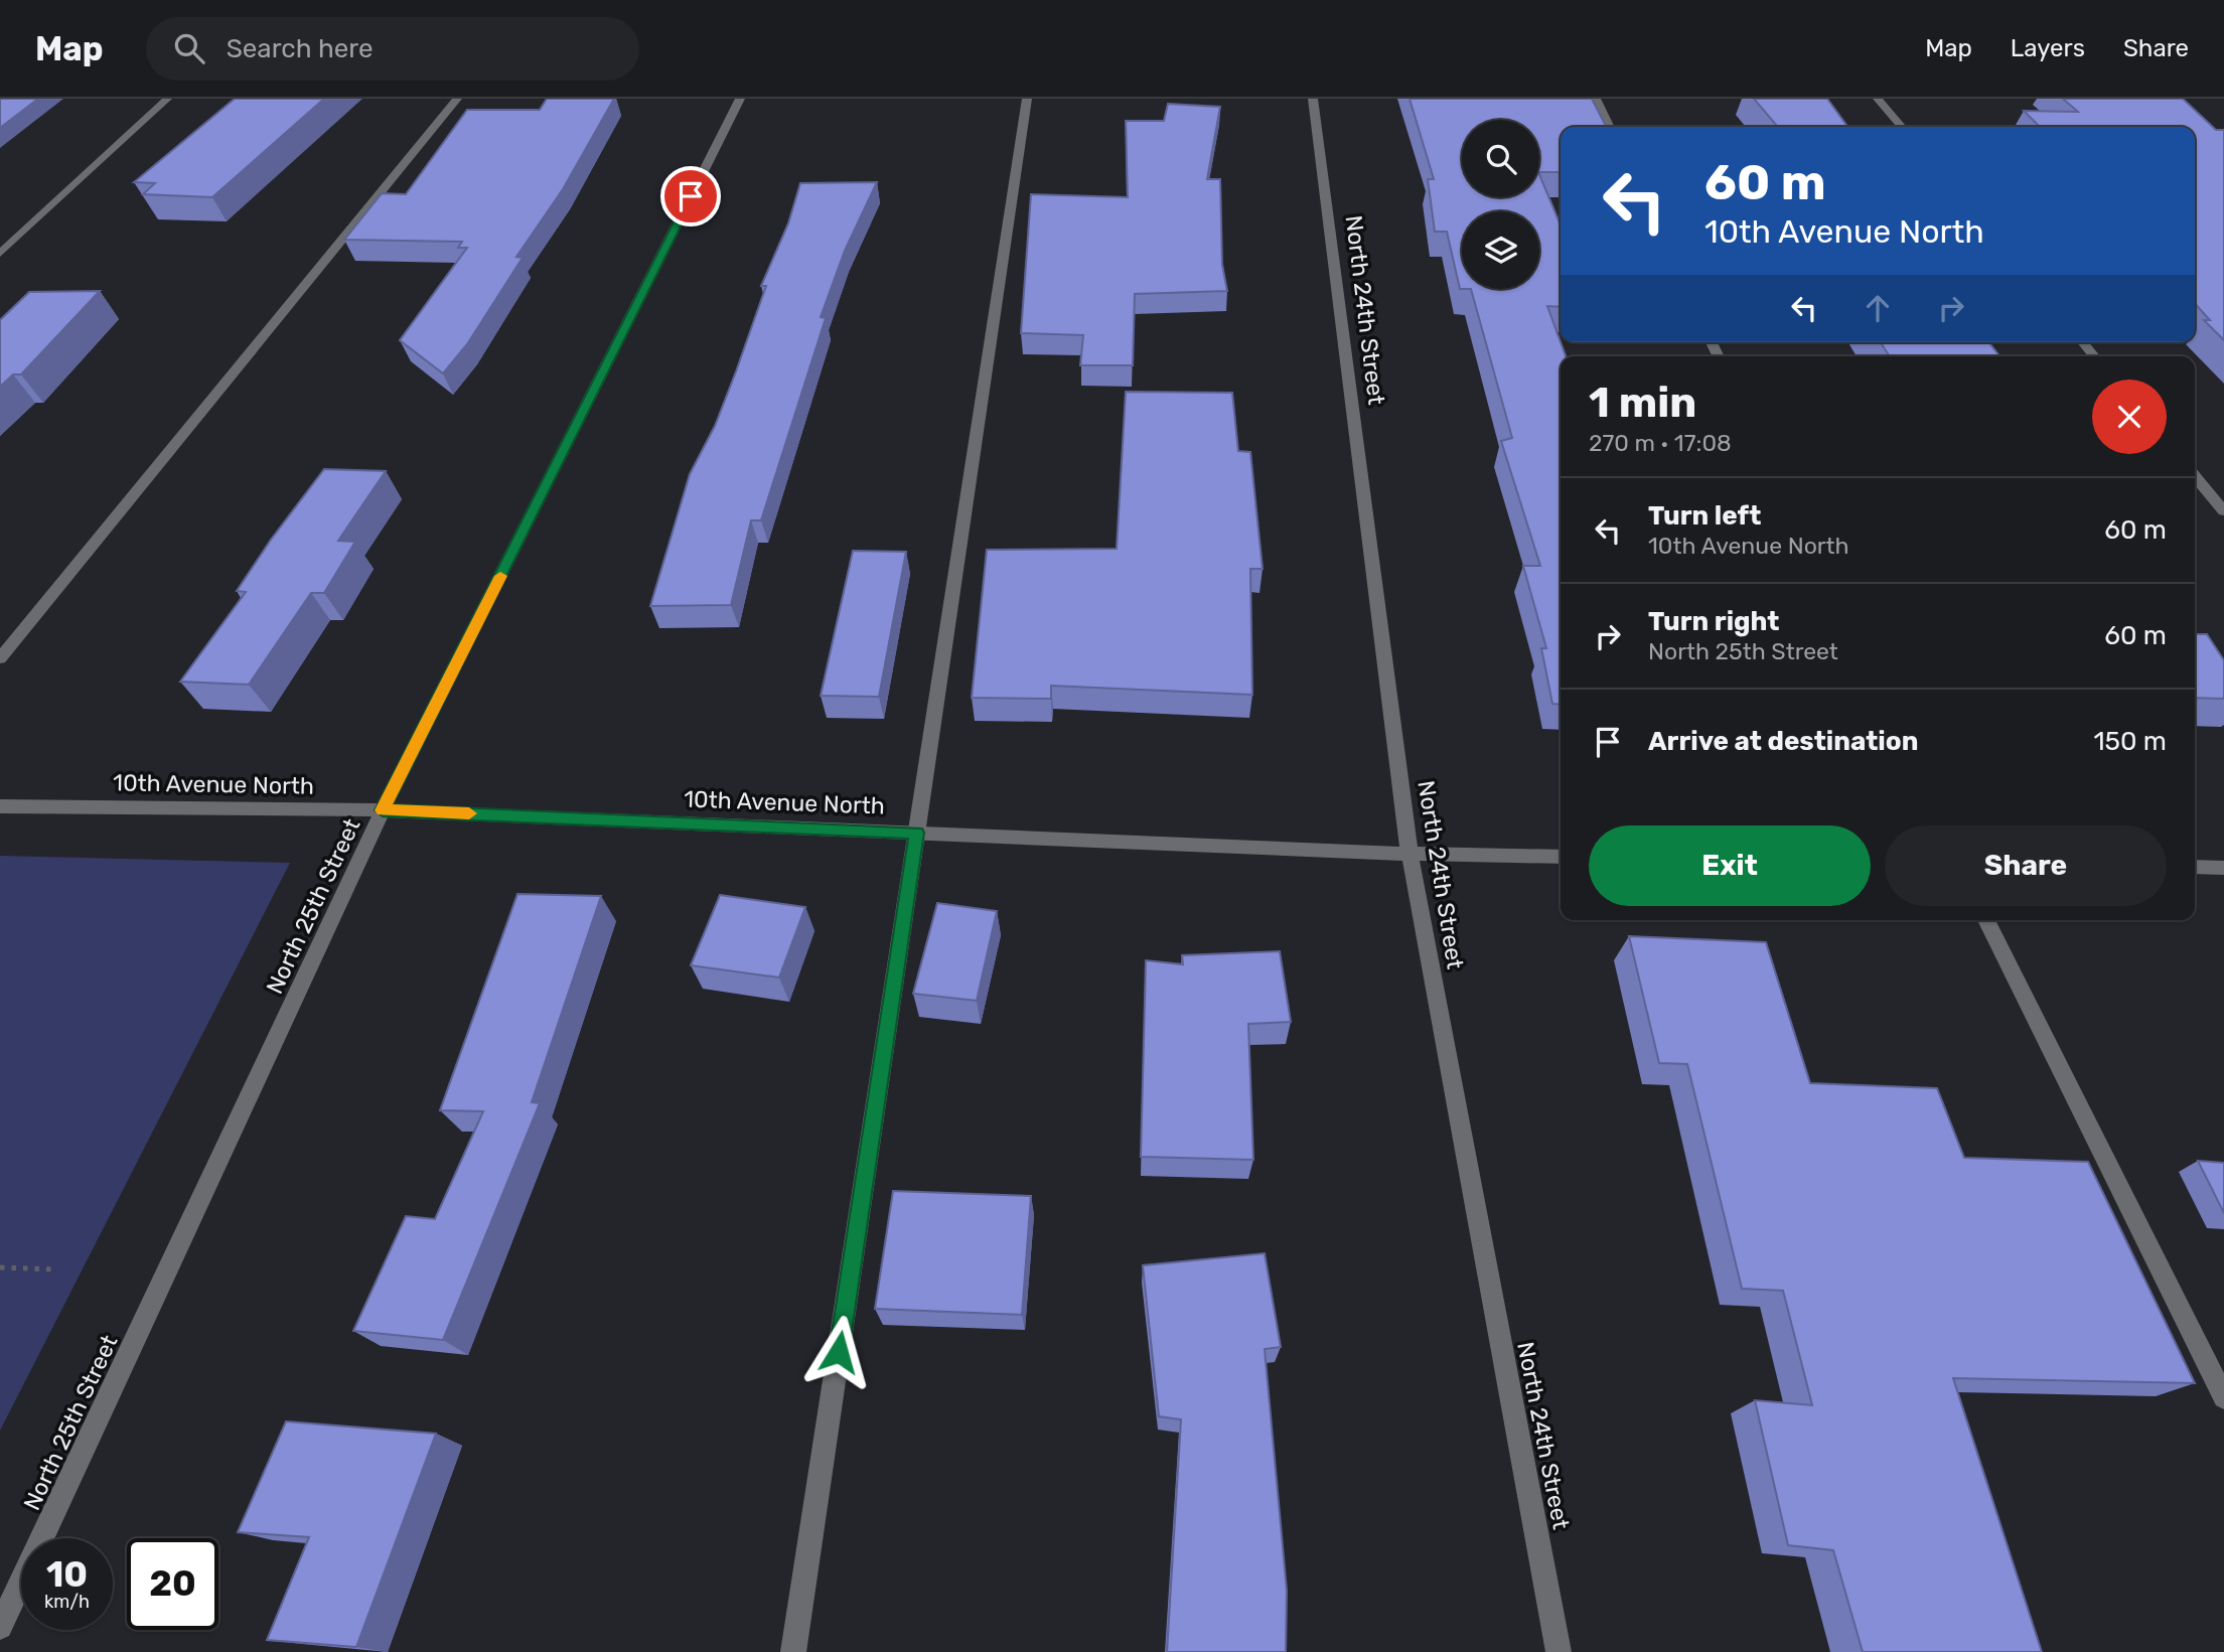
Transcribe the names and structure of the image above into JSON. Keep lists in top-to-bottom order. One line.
{"streets":{"street":["North 24th Street","10th Avenue North","North 25th Street"]},"crossings":[["North 24th Street","10th Avenue North"],["10th Avenue North","North 25th Street"]],"page":{"header":"Map","search":"Search here","nav":["Map","Layers","Share"],"turn":["60 m","10th Avenue North"],"heading":["1 min","270 m · 17:08"],"list":[{"name":"Turn left","note":"10th Avenue North","value":"60 m"},{"name":"Turn right","note":"North 25th Street","value":"60 m"},{"name":"Arrive at destination","value":"150 m"}],"buttons":["Exit","Share"],"speed":"10 km/h","limit":"20"}}
